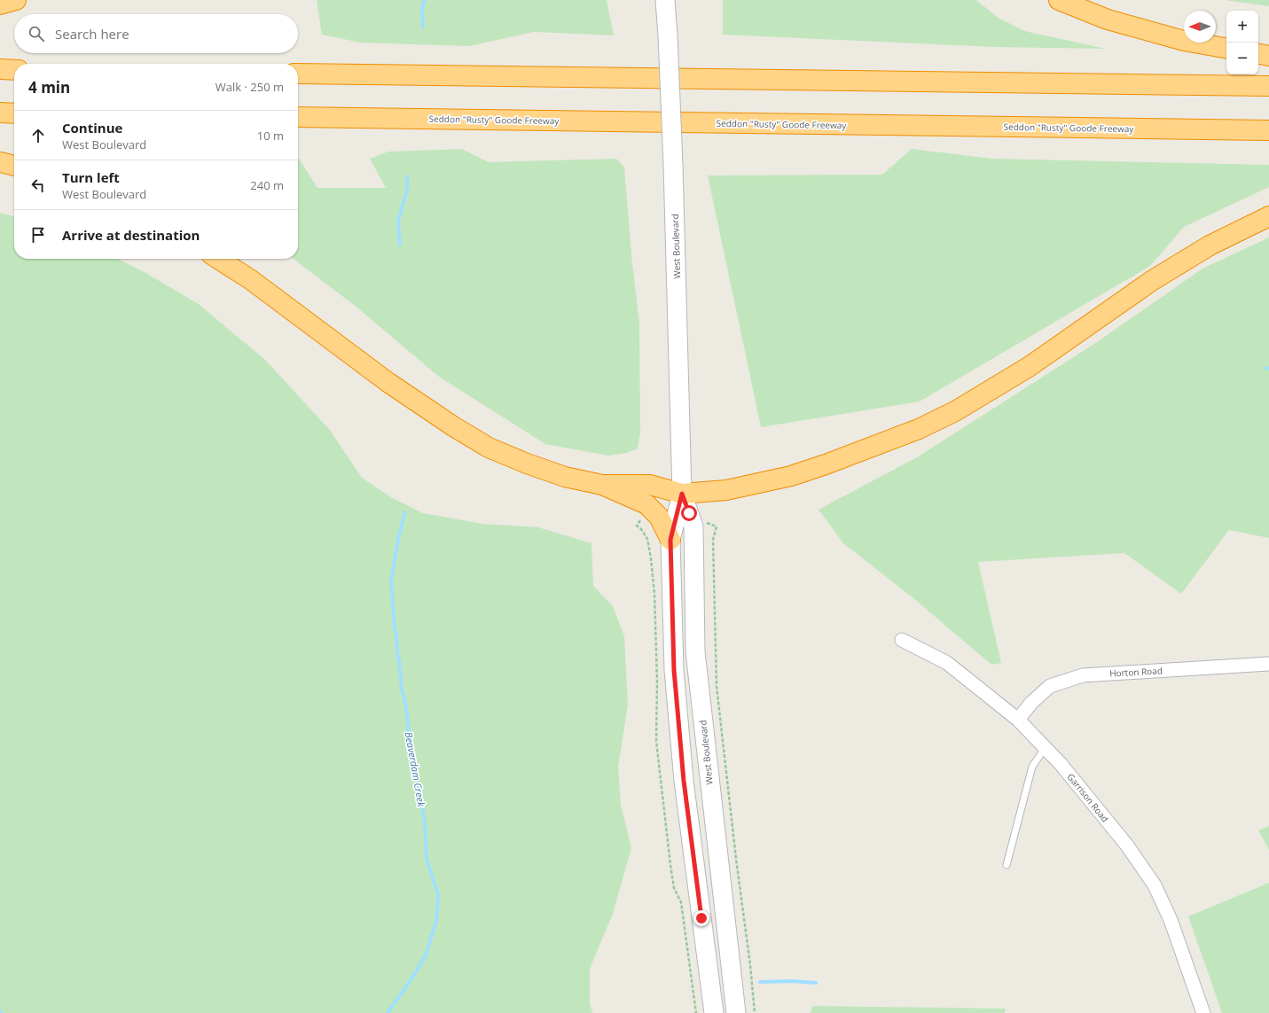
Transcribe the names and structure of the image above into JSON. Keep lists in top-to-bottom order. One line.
{"streets":{"highway":["Seddon \"Rusty\" Goode Freeway"],"street":["West Boulevard","Horton Road","Garrison Road"]},"crossings":[["Horton Road","Garrison Road"]],"water":["Beaverdam Creek"],"north":"left","page":{"map_buttons":["+","−"],"search":"Search here","heading":["4 min","Walk · 250 m"],"list":[["Continue","West Boulevard","10 m"],["Turn left","West Boulevard","240 m"],"Arrive at destination"]}}
